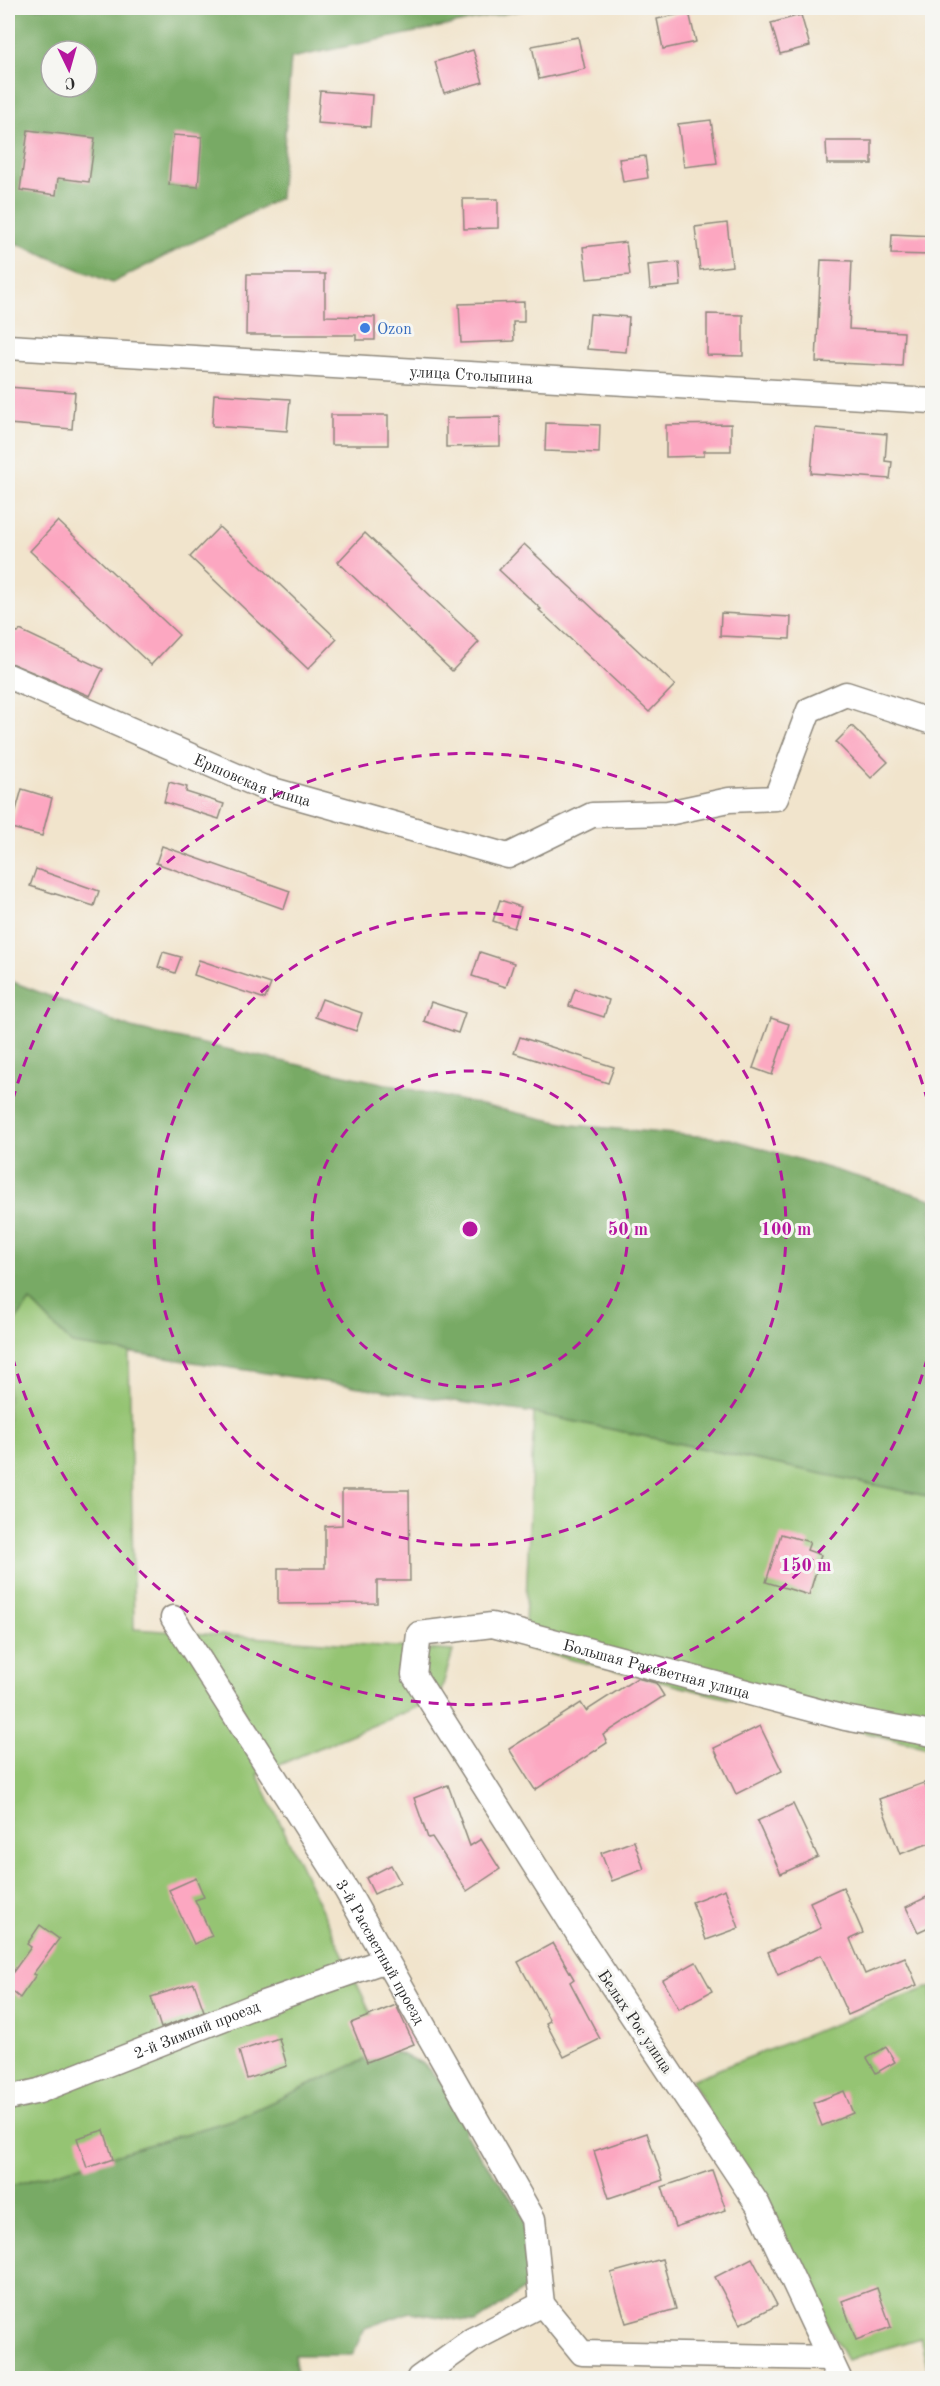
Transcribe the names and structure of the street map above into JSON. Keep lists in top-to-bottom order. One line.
{"streets":{"street":["улица Столыпина","Ершовская улица","Большая Рассветная улица","3-й Рассветный проезд","Белых Рос улица","2-й Зимний проезд"]},"crossings":[["Большая Рассветная улица","Белых Рос улица"],["3-й Рассветный проезд","2-й Зимний проезд"]],"places":["Ozon"],"north":"bottom","rings":["50 m","100 m","150 m"]}
